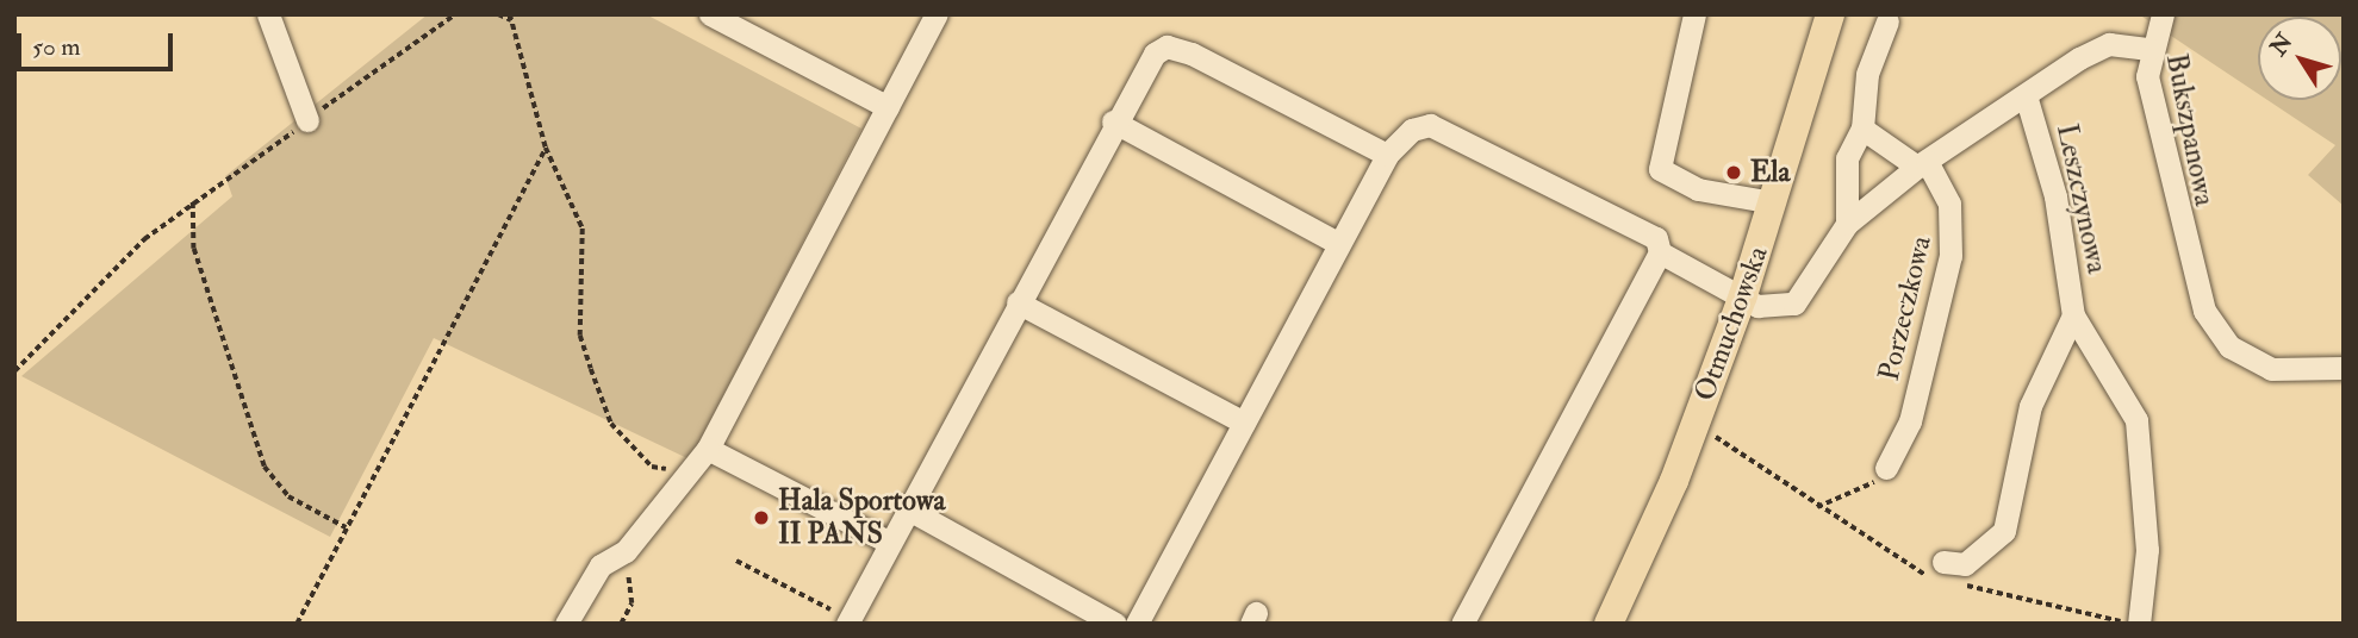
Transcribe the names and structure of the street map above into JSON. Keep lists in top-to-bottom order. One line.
{"streets":{"main road":["Otmuchowska"],"street":["Bukszpanowa","Leszczynowa","Porzeczkowa"]},"crossings":[["Bukszpanowa","Leszczynowa"],["Bukszpanowa","Porzeczkowa"],["Bukszpanowa","Otmuchowska"]],"places":["Ela","Hala Sportowa II PANS"],"scale_bar":"50 m","north":"top left"}
